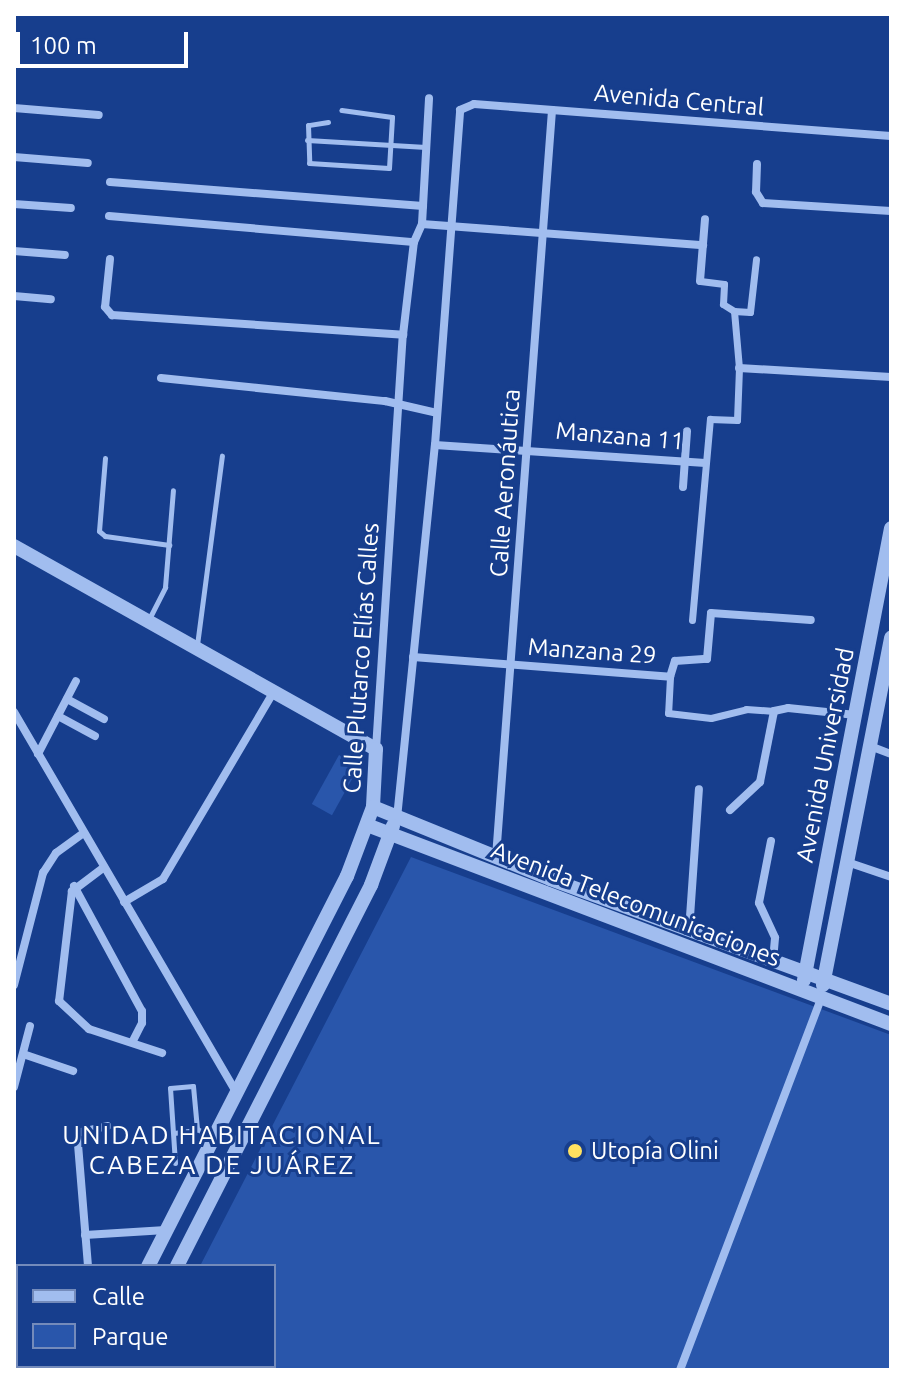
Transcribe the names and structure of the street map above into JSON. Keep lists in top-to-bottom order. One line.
{"streets":{"street":["Avenida Central","Manzana 11","Calle Aeronáutica","Manzana 29","Calle Plutarco Elías Calles","Avenida Universidad","Avenida Telecomunicaciones"]},"crossings":[["Avenida Central","Calle Aeronáutica"],["Avenida Central","Calle Plutarco Elías Calles"],["Manzana 11","Calle Aeronáutica"],["Manzana 11","Calle Plutarco Elías Calles"],["Calle Aeronáutica","Manzana 29"],["Calle Aeronáutica","Avenida Telecomunicaciones"],["Manzana 29","Calle Plutarco Elías Calles"],["Calle Plutarco Elías Calles","Avenida Telecomunicaciones"],["Avenida Universidad","Avenida Telecomunicaciones"]],"districts":["UNIDAD HABITACIONAL CABEZA DE JUÁREZ"],"places":["Utopía Olini"],"legend":["Calle","Parque"],"scale_bar":"100 m"}
